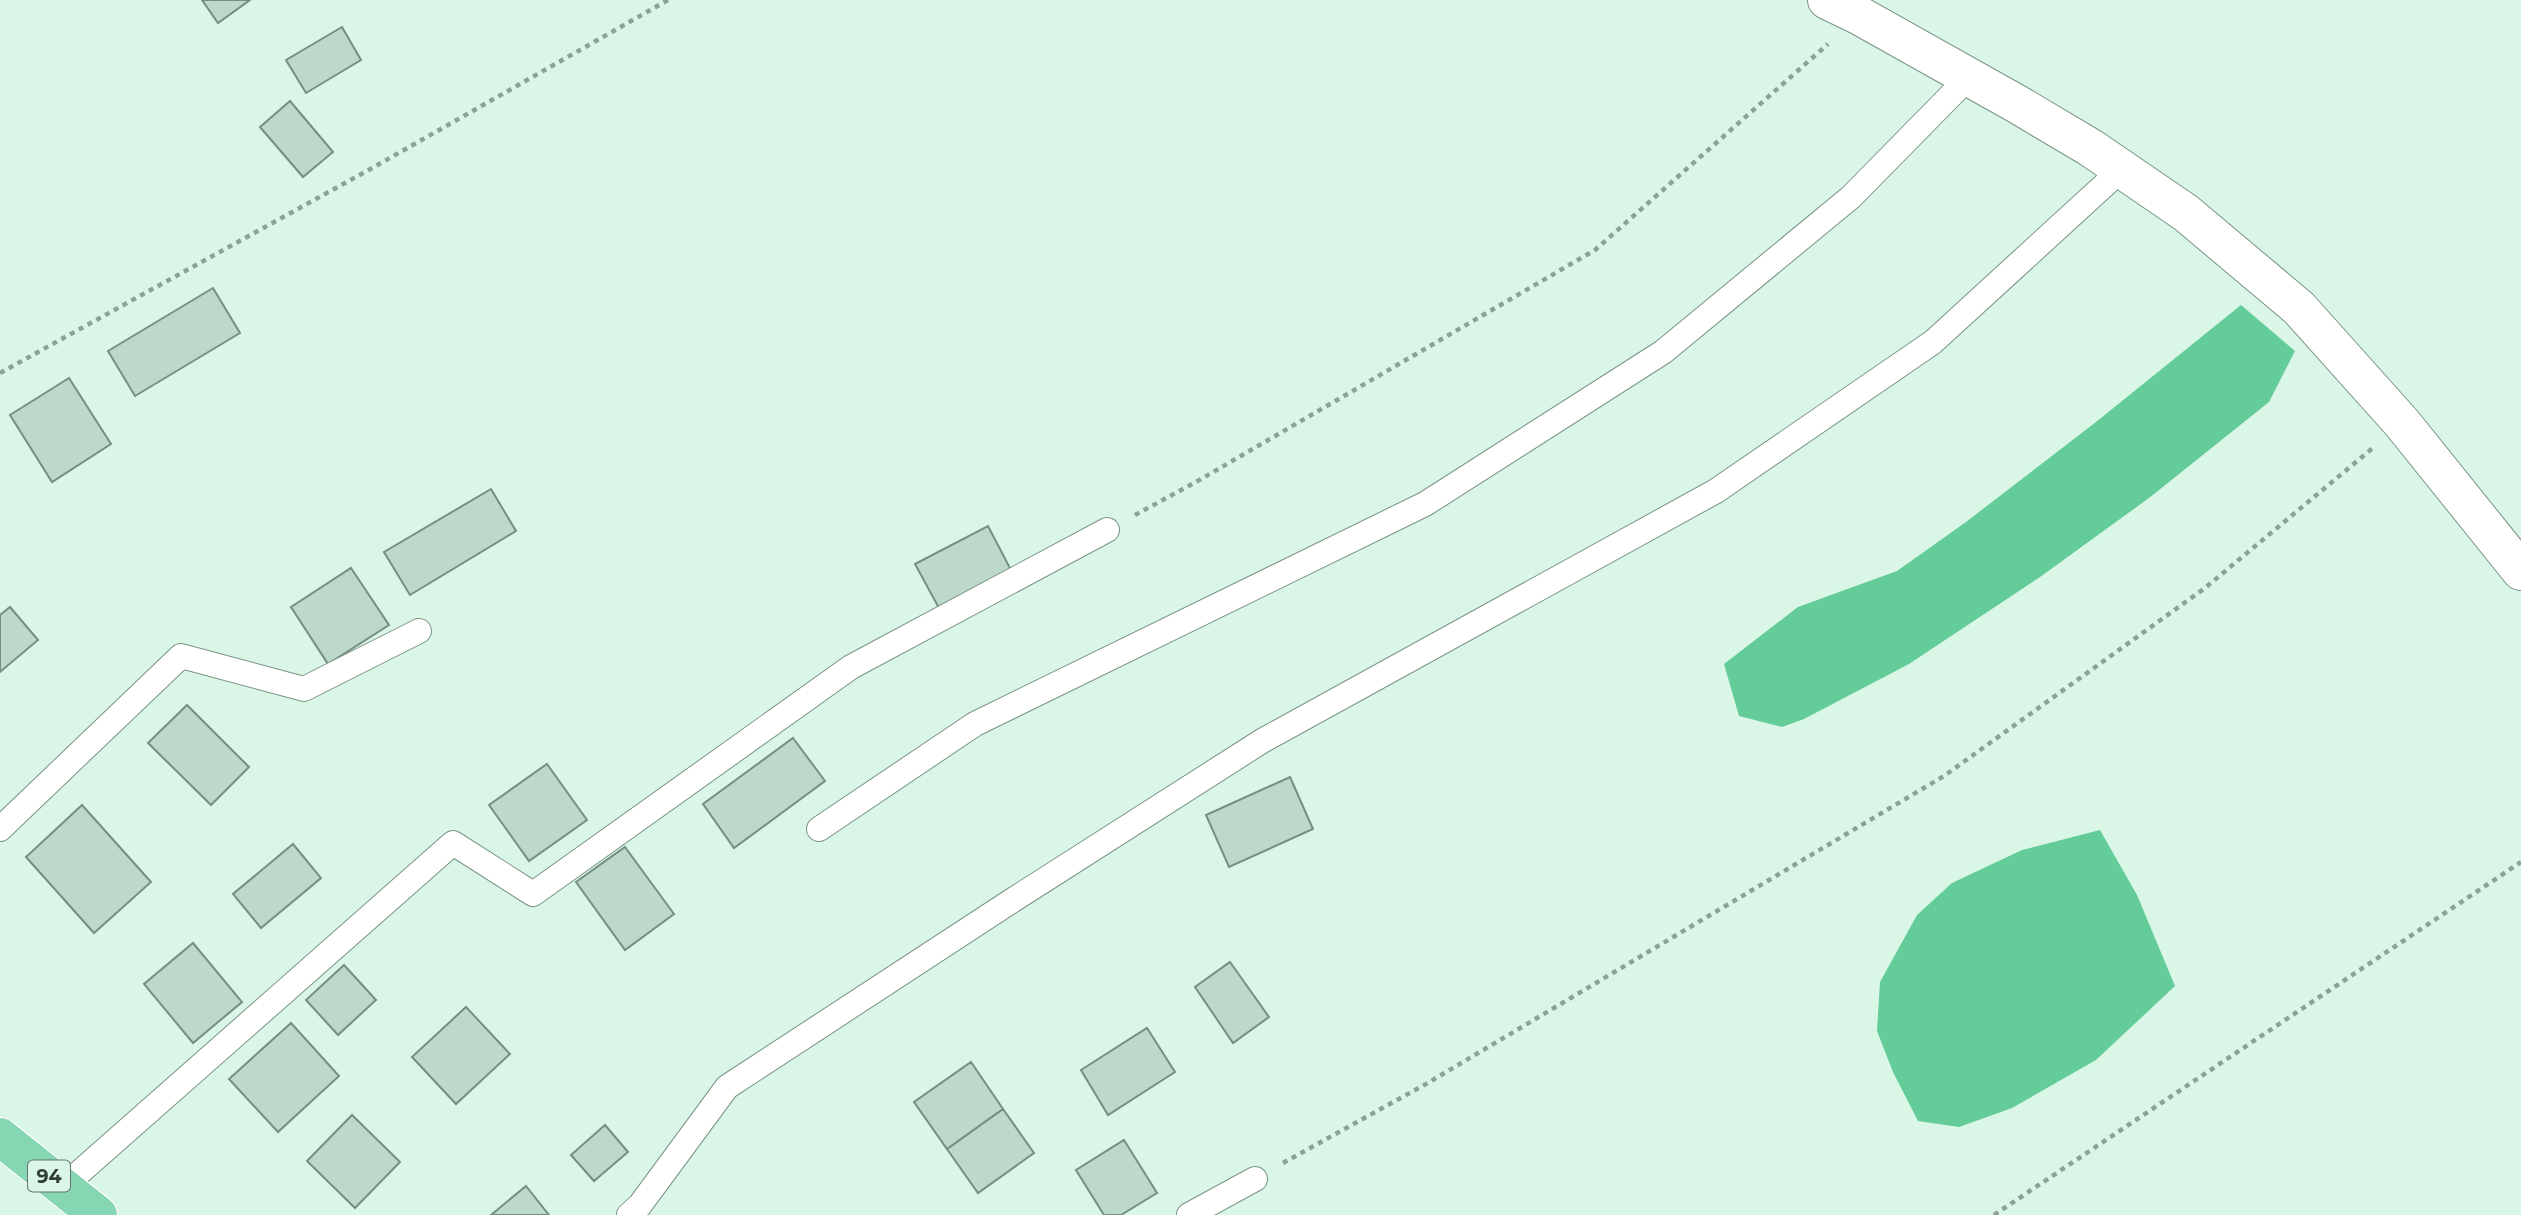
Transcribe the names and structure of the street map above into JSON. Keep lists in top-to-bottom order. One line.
{"streets":{"main road":["94"]}}
